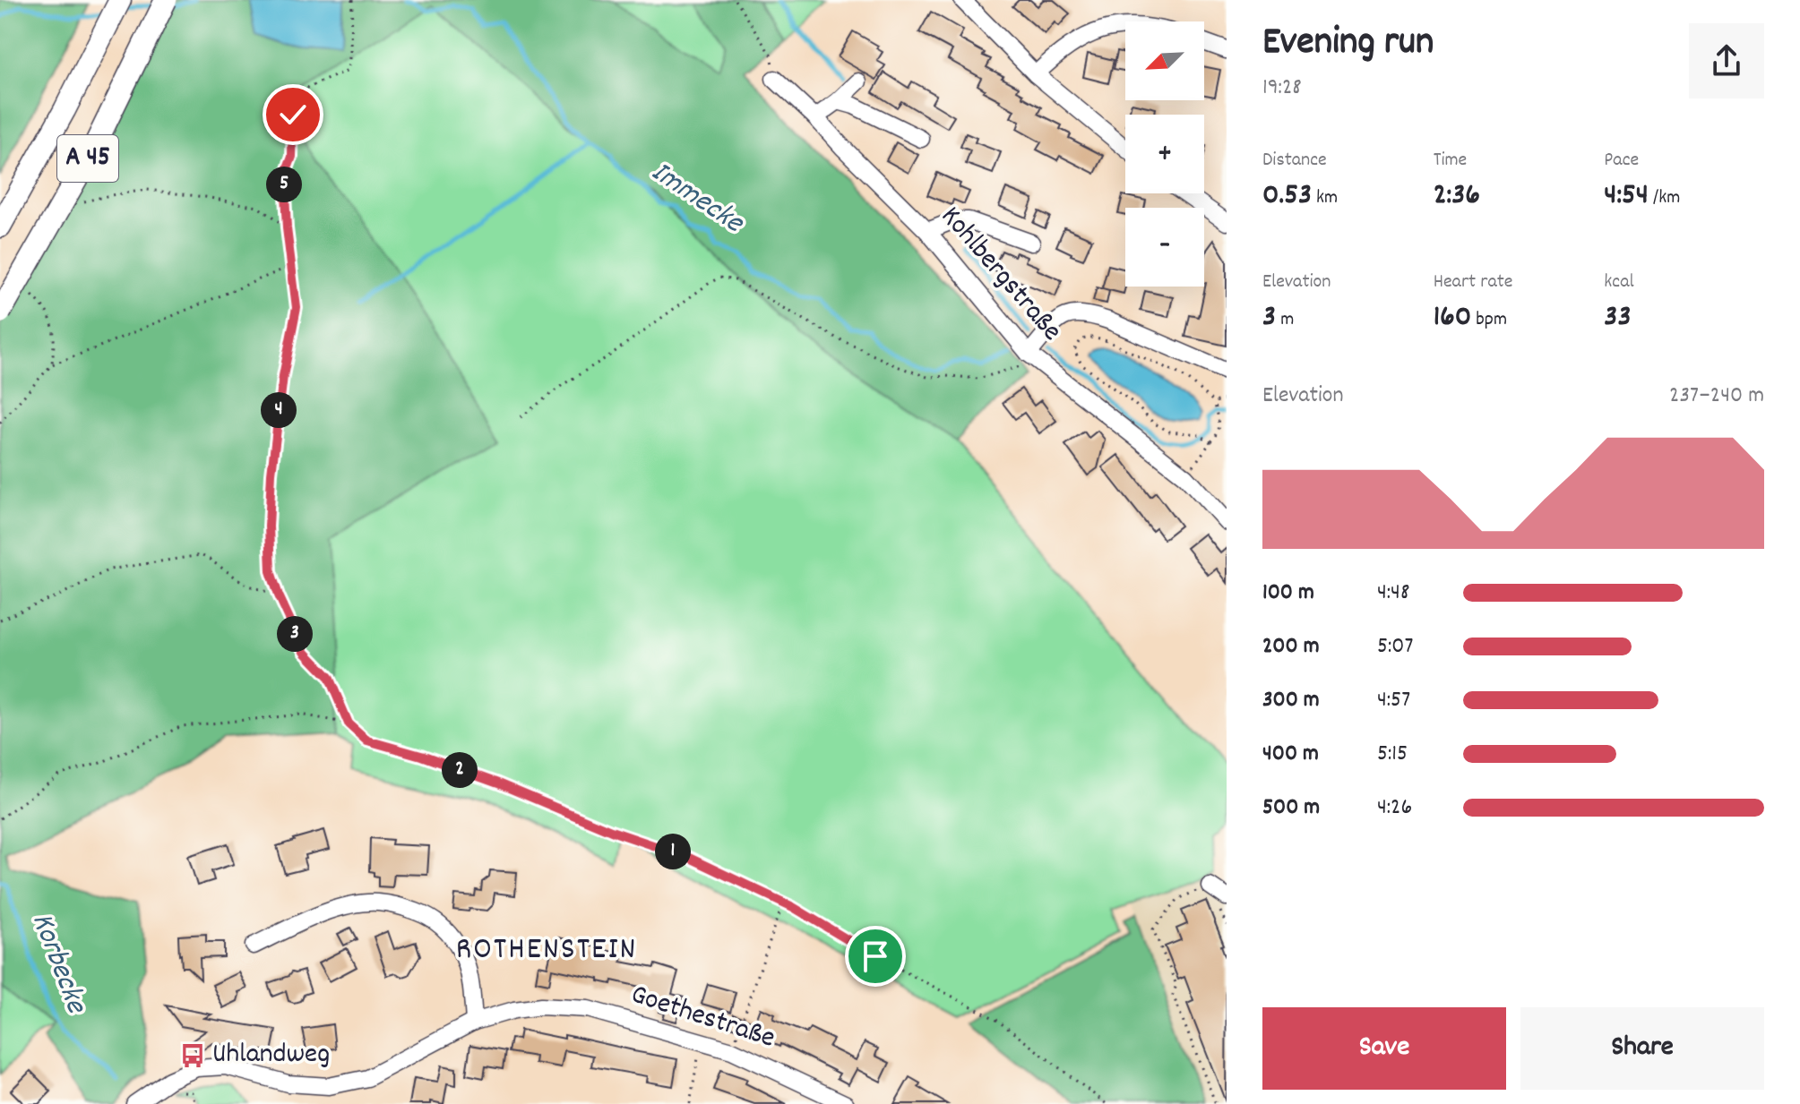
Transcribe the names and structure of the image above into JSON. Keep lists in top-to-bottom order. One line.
{"streets":{"highway":["A 45"],"street":["Kohlbergstraße","Goethestraße"]},"districts":["ROTHENSTEIN"],"water":["Immecke","Korbecke"],"places":{"bus stop":["Uhlandweg"]},"north":"bottom left","page":{"heading":["Evening run","19:28"],"map_buttons":["+","−"],"stats":[["Distance","0.53 km"],["Time","2:36"],["Pace","4:54 /km"],["Elevation","3 m"],["Heart rate","160 bpm"],["kcal","33"]],"pins":["5","4","3","2","1"],"chart":["Elevation","237–240 m"],"list":[{"name":"100 m","note":"4:48"},{"name":"200 m","note":"5:07"},{"name":"300 m","note":"4:57"},{"name":"400 m","note":"5:15"},{"name":"500 m","note":"4:26"}],"buttons":["Save","Share"]}}
